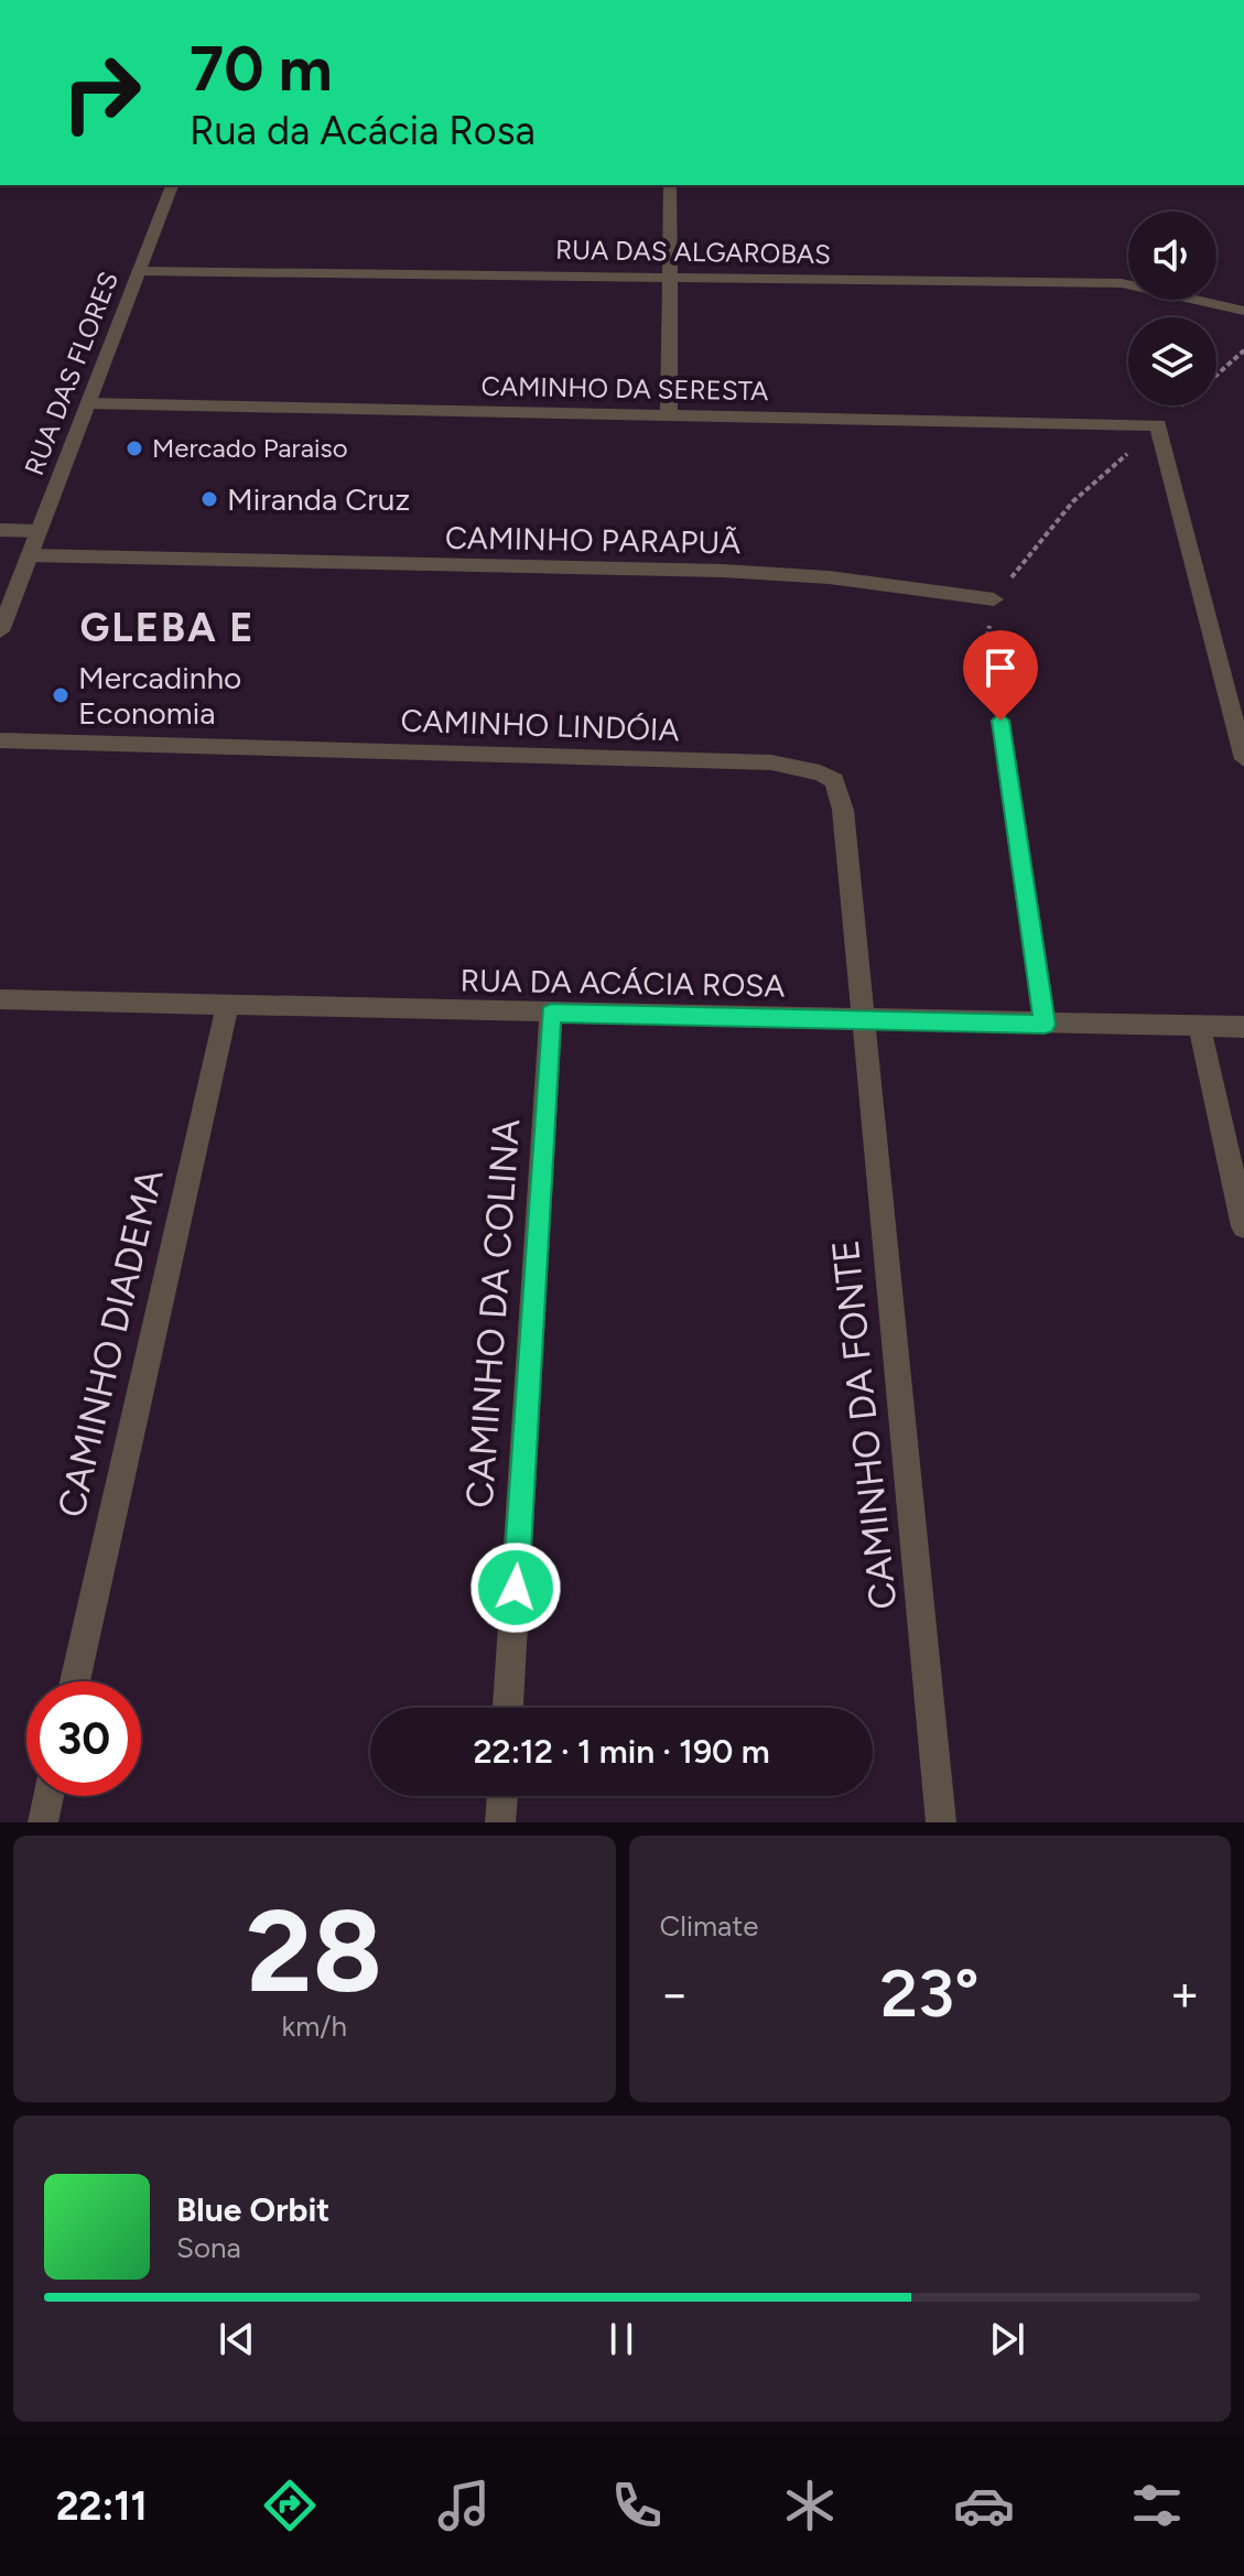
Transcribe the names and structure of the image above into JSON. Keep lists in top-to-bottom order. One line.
{"streets":{"street":["RUA DAS ALGAROBAS","RUA DAS FLORES","CAMINHO DA SERESTA","CAMINHO PARAPUÃ","CAMINHO LINDÓIA","RUA DA ACÁCIA ROSA","CAMINHO DA COLINA","CAMINHO DIADEMA","CAMINHO DA FONTE"]},"crossings":[["RUA DAS ALGAROBAS","RUA DAS FLORES"],["RUA DAS FLORES","CAMINHO DA SERESTA"],["RUA DAS FLORES","CAMINHO PARAPUÃ"],["CAMINHO LINDÓIA","RUA DA ACÁCIA ROSA"],["CAMINHO LINDÓIA","CAMINHO DA FONTE"],["RUA DA ACÁCIA ROSA","CAMINHO DA COLINA"],["RUA DA ACÁCIA ROSA","CAMINHO DIADEMA"],["RUA DA ACÁCIA ROSA","CAMINHO DA FONTE"]],"districts":["GLEBA E"],"places":["Mercado Paraiso","Miranda Cruz","Mercadinho Economia"],"page":{"turn":["70 m","Rua da Acácia Rosa"],"limit":"30","trip":"22:12 · 1 min · 190 m","tile":[["28","km/h"],"Climate"],"heat":["−","23°","+"],"song":["Blue Orbit","Sona"],"tabs":"22:11"}}
